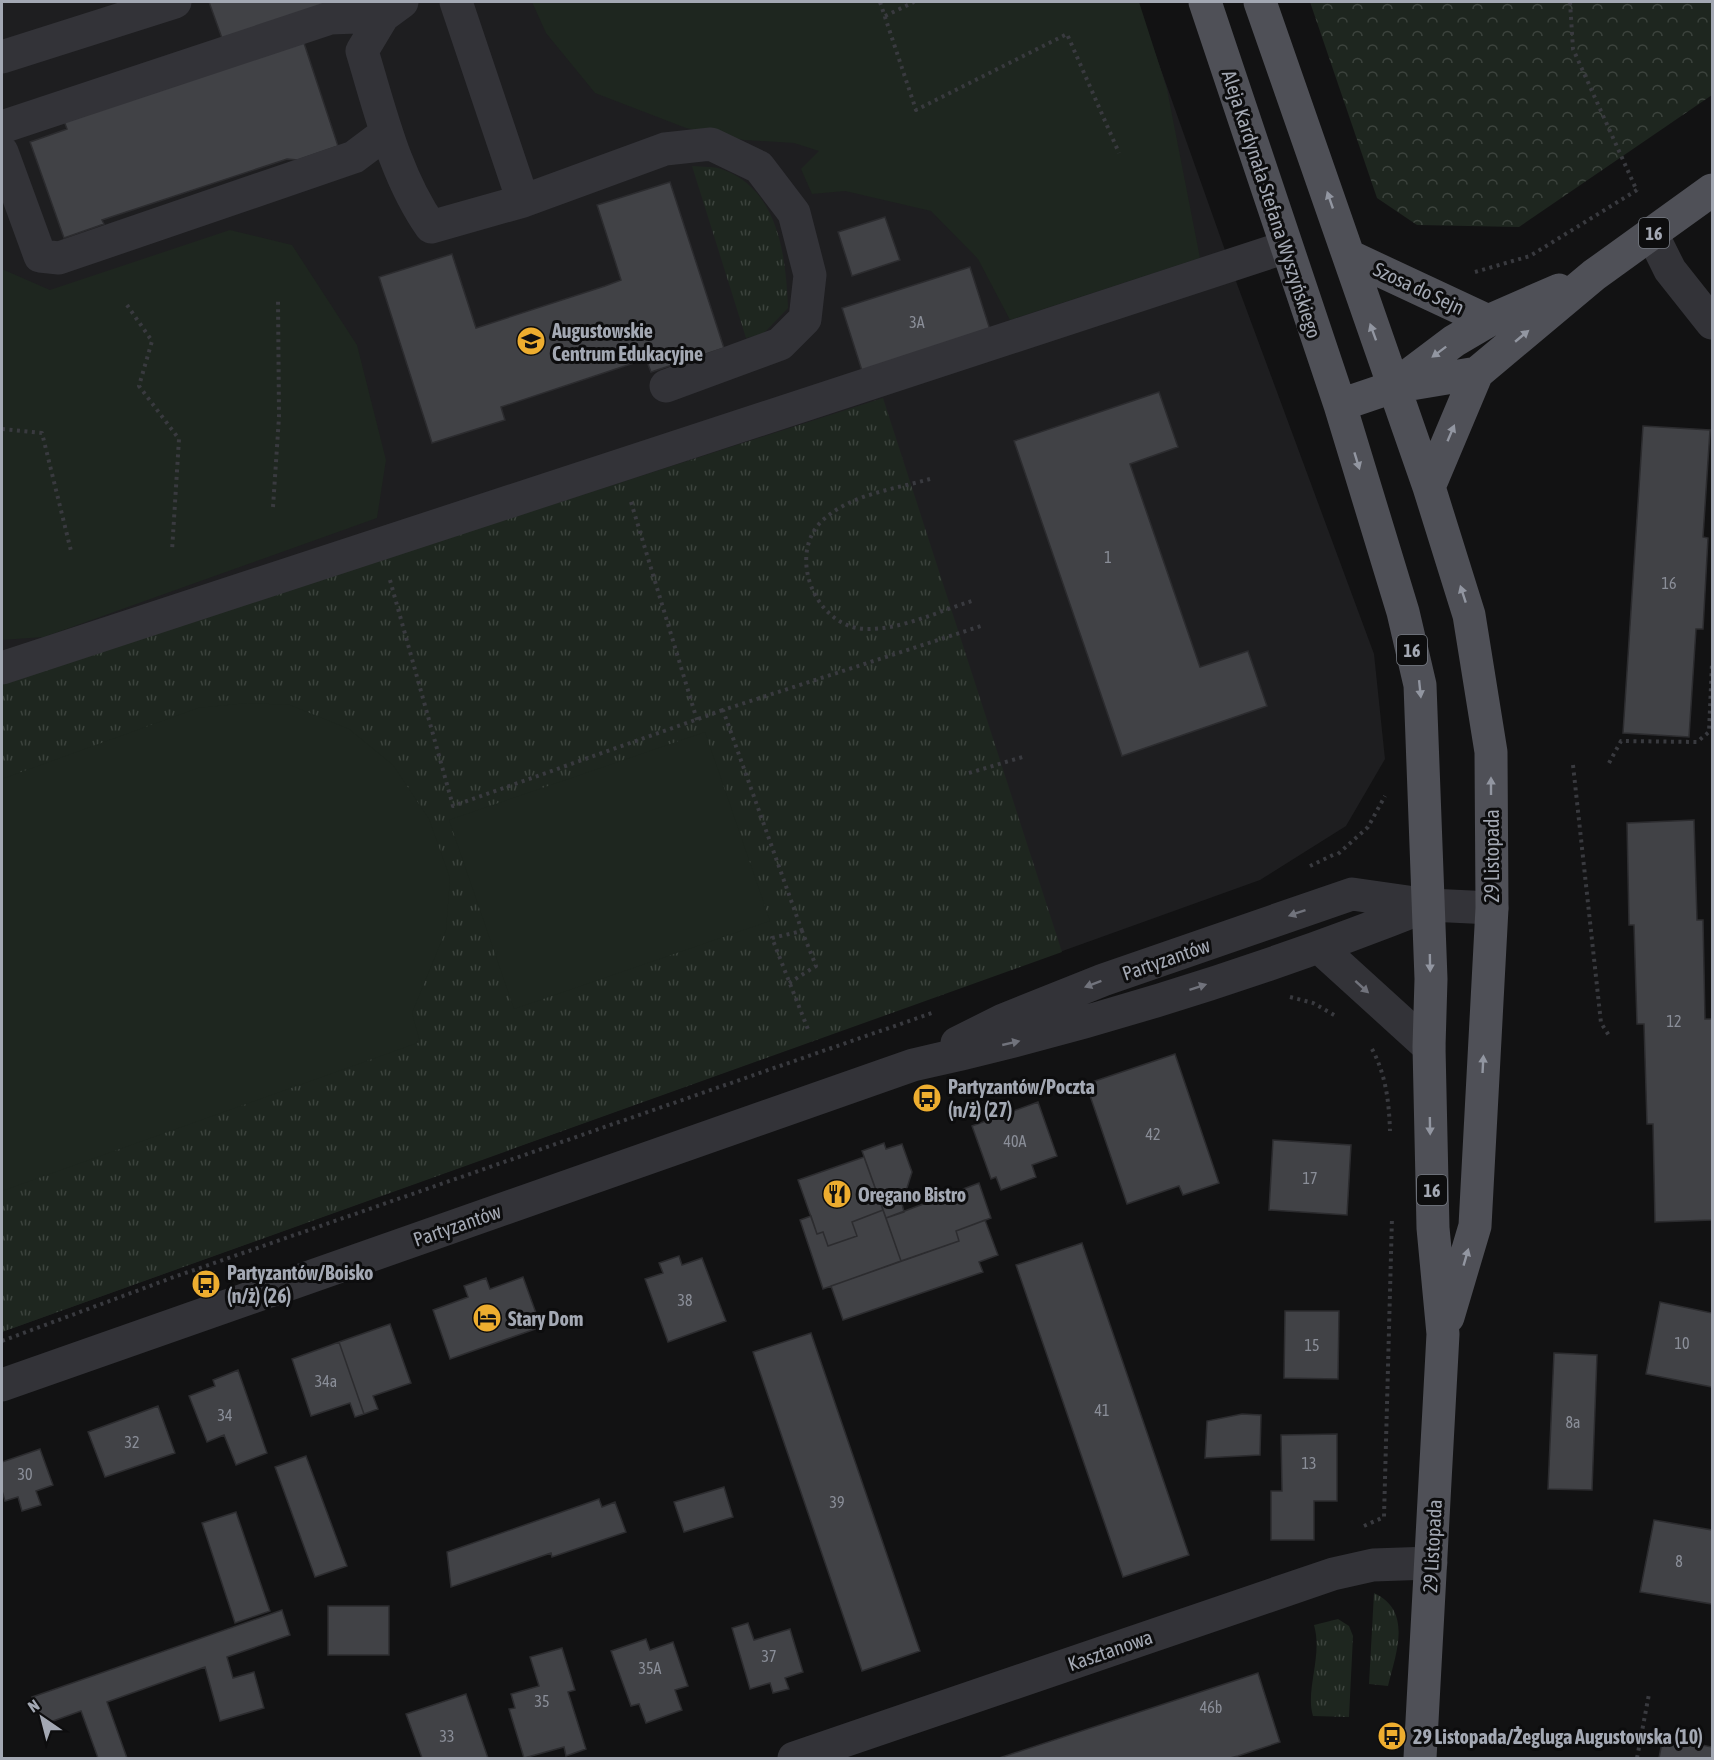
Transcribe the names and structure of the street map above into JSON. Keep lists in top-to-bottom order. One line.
{"streets":{"main road":["Aleja Kardynała Stefana Wyszyńskiego","16","Szosa do Sejn","29 Listopada"],"street":["Partyzantów","Kasztanowa"]},"crossings":[["Aleja Kardynała Stefana Wyszyńskiego","Szosa do Sejn"],["Aleja Kardynała Stefana Wyszyńskiego","29 Listopada"],["Szosa do Sejn","29 Listopada"],["29 Listopada","Partyzantów"],["29 Listopada","Kasztanowa"]],"places":{"school or university":["Augustowskie Centrum Edukacyjne"],"bus stop":["Partyzantów/Poczta (n/ż) (27)","Partyzantów/Boisko (n/ż) (26)","29 Listopada/Żegluga Augustowska (10)"],"restaurant":["Oregano Bistro"],"hotel":["Stary Dom"]},"house_numbers":["3A","1","16","12","42","40A","17","38","10","15","34a","41","34","8a","32","13","30","39","8","37","35A","35","46b","33"],"north":"top left"}
